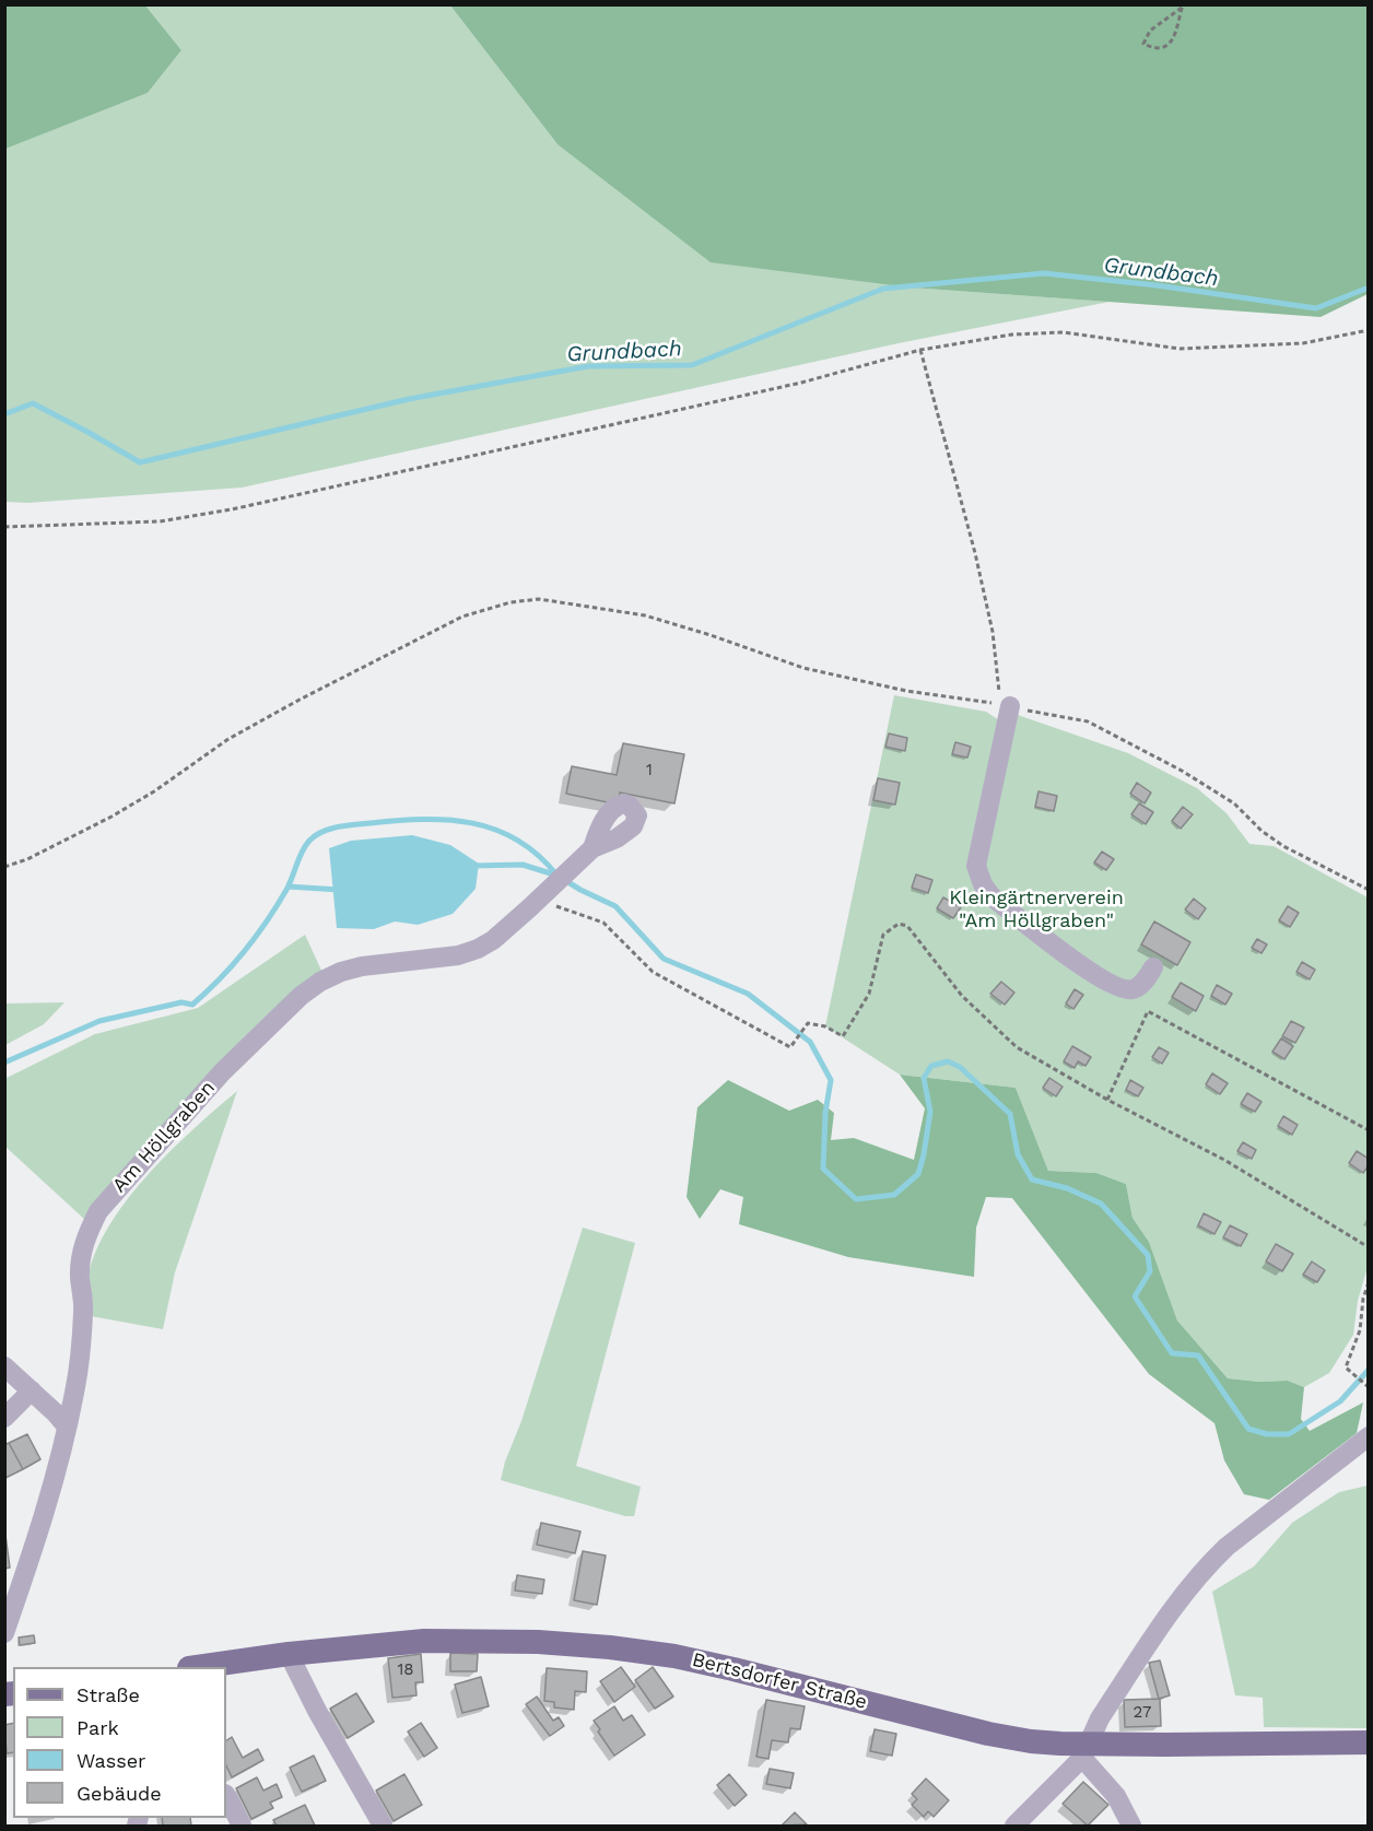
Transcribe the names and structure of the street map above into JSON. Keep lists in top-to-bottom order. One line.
{"streets":{"main road":["Bertsdorfer Straße"],"street":["Am Höllgraben"]},"water":["Grundbach"],"parks":["Kleingärtnerverein \"Am Höllgraben\""],"house_numbers":["1","18","27"],"legend":["Straße","Park","Wasser","Gebäude"]}
